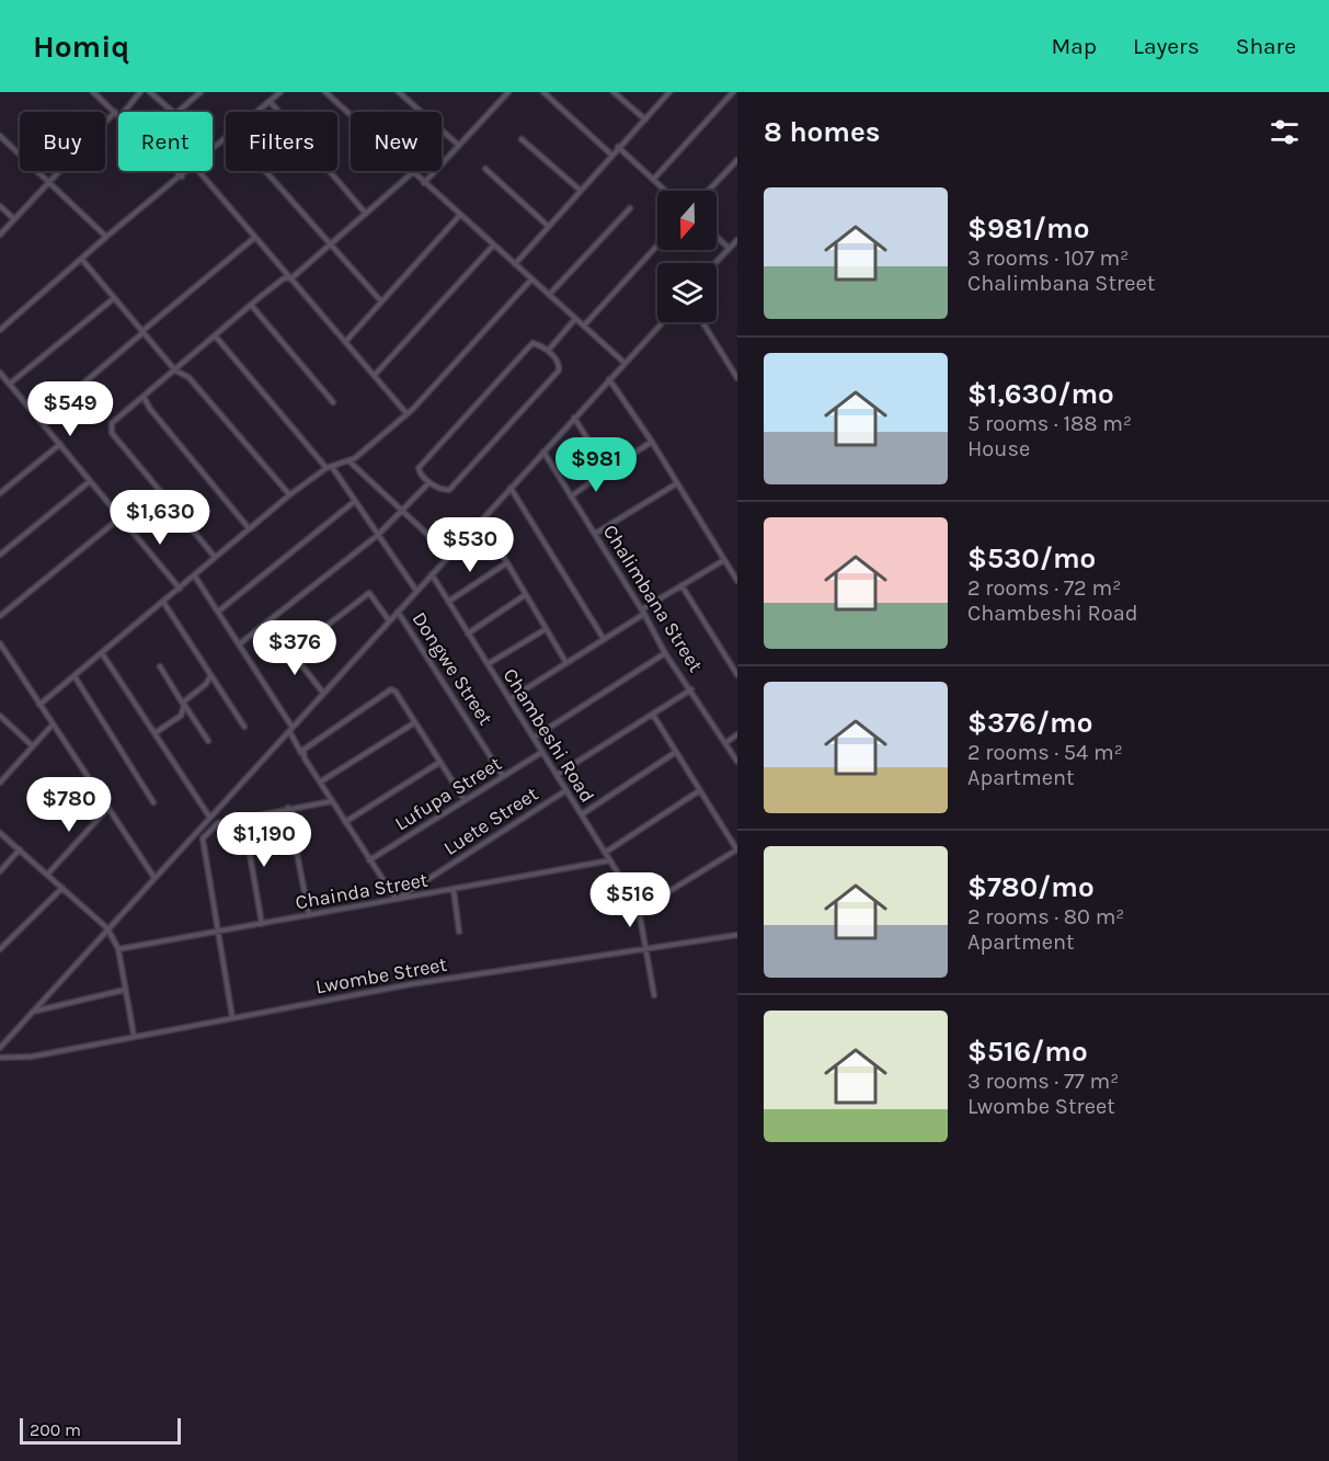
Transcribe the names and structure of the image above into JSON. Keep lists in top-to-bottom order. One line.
{"streets":{"street":["Chalimbana Street","Dongwe Street","Chambeshi Road","Lufupa Street","Luete Street","Chainda Street","Lwombe Street"]},"crossings":[["Dongwe Street","Lufupa Street"],["Chambeshi Road","Lufupa Street"],["Chambeshi Road","Luete Street"],["Chambeshi Road","Chainda Street"],["Chambeshi Road","Lwombe Street"],["Luete Street","Chainda Street"]],"scale_bar":"200 m","north":"bottom","page":{"header":"Homiq","nav":["Map","Layers","Share"],"heading":"8 homes","chip":["Buy","Rent","Filters","New"],"list":[{"name":"$981/mo","note":"3 rooms · 107 m² · Chalimbana Street"},{"name":"$1,630/mo","note":"5 rooms · 188 m² · House"},{"name":"$530/mo","note":"2 rooms · 72 m² · Chambeshi Road"},{"name":"$376/mo","note":"2 rooms · 54 m² · Apartment"},{"name":"$780/mo","note":"2 rooms · 80 m² · Apartment"},{"name":"$516/mo","note":"3 rooms · 77 m² · Lwombe Street"}],"price":["$549","$981","$1,630","$530","$376","$780","$1,190","$516"],"scale":"200 m"}}
